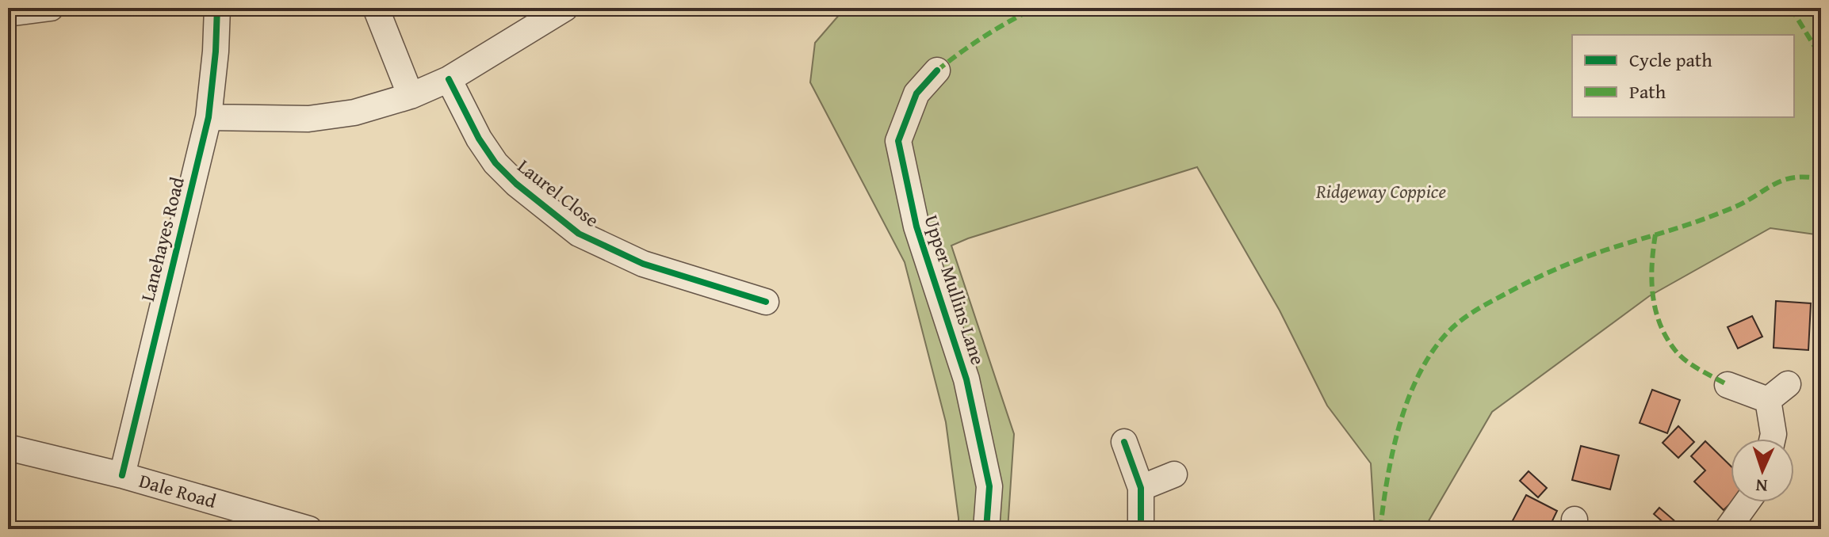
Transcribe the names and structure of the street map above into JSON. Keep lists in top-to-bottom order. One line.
{"streets":{"street":["Laurel Close","Lanehayes Road","Upper Mullins Lane","Dale Road"]},"crossings":[["Lanehayes Road","Dale Road"]],"parks":["Ridgeway Coppice"],"legend":["Cycle path","Path"],"north":"bottom"}
